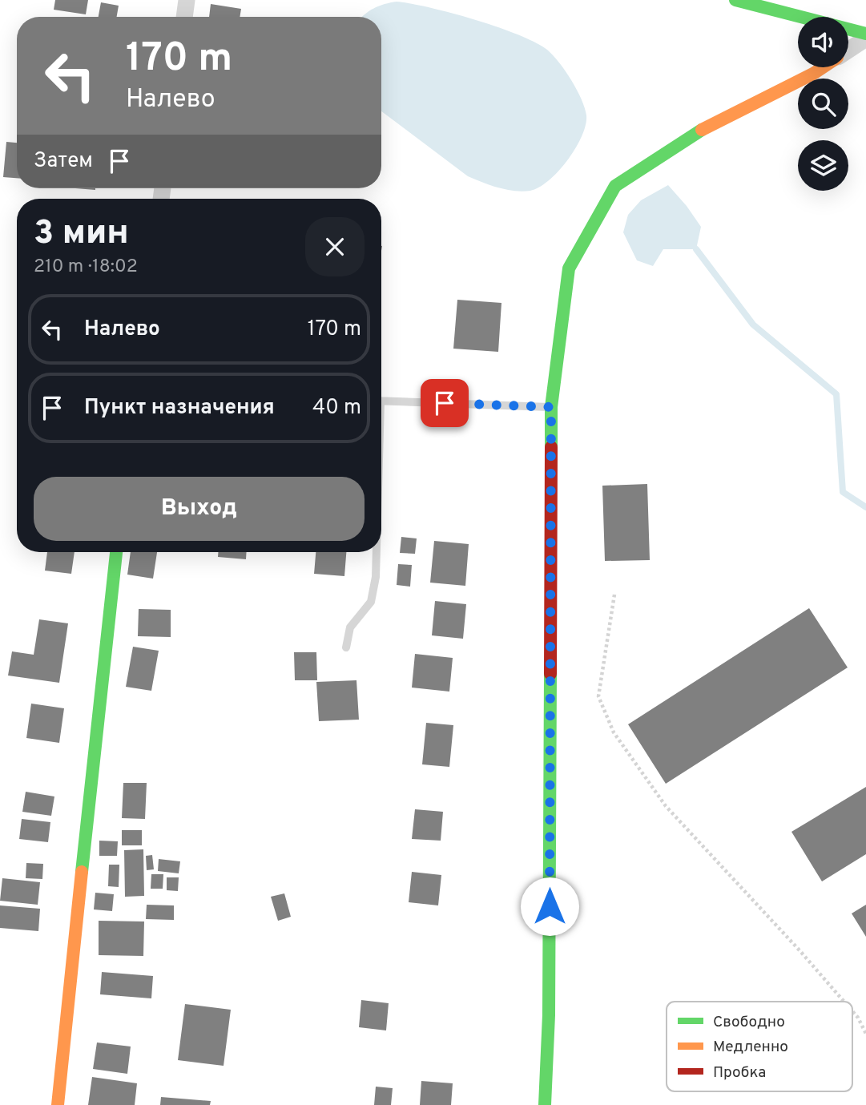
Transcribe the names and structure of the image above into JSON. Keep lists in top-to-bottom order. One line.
{"legend":["Свободно","Медленно","Пробка"],"page":{"turn":["170 m","Налево"],"then":"Затем","heading":["3 мин","210 m · 18:02"],"list":[{"name":"Налево","value":"170 m"},{"name":"Пункт назначения","value":"40 m"}],"buttons":"Выход"}}
